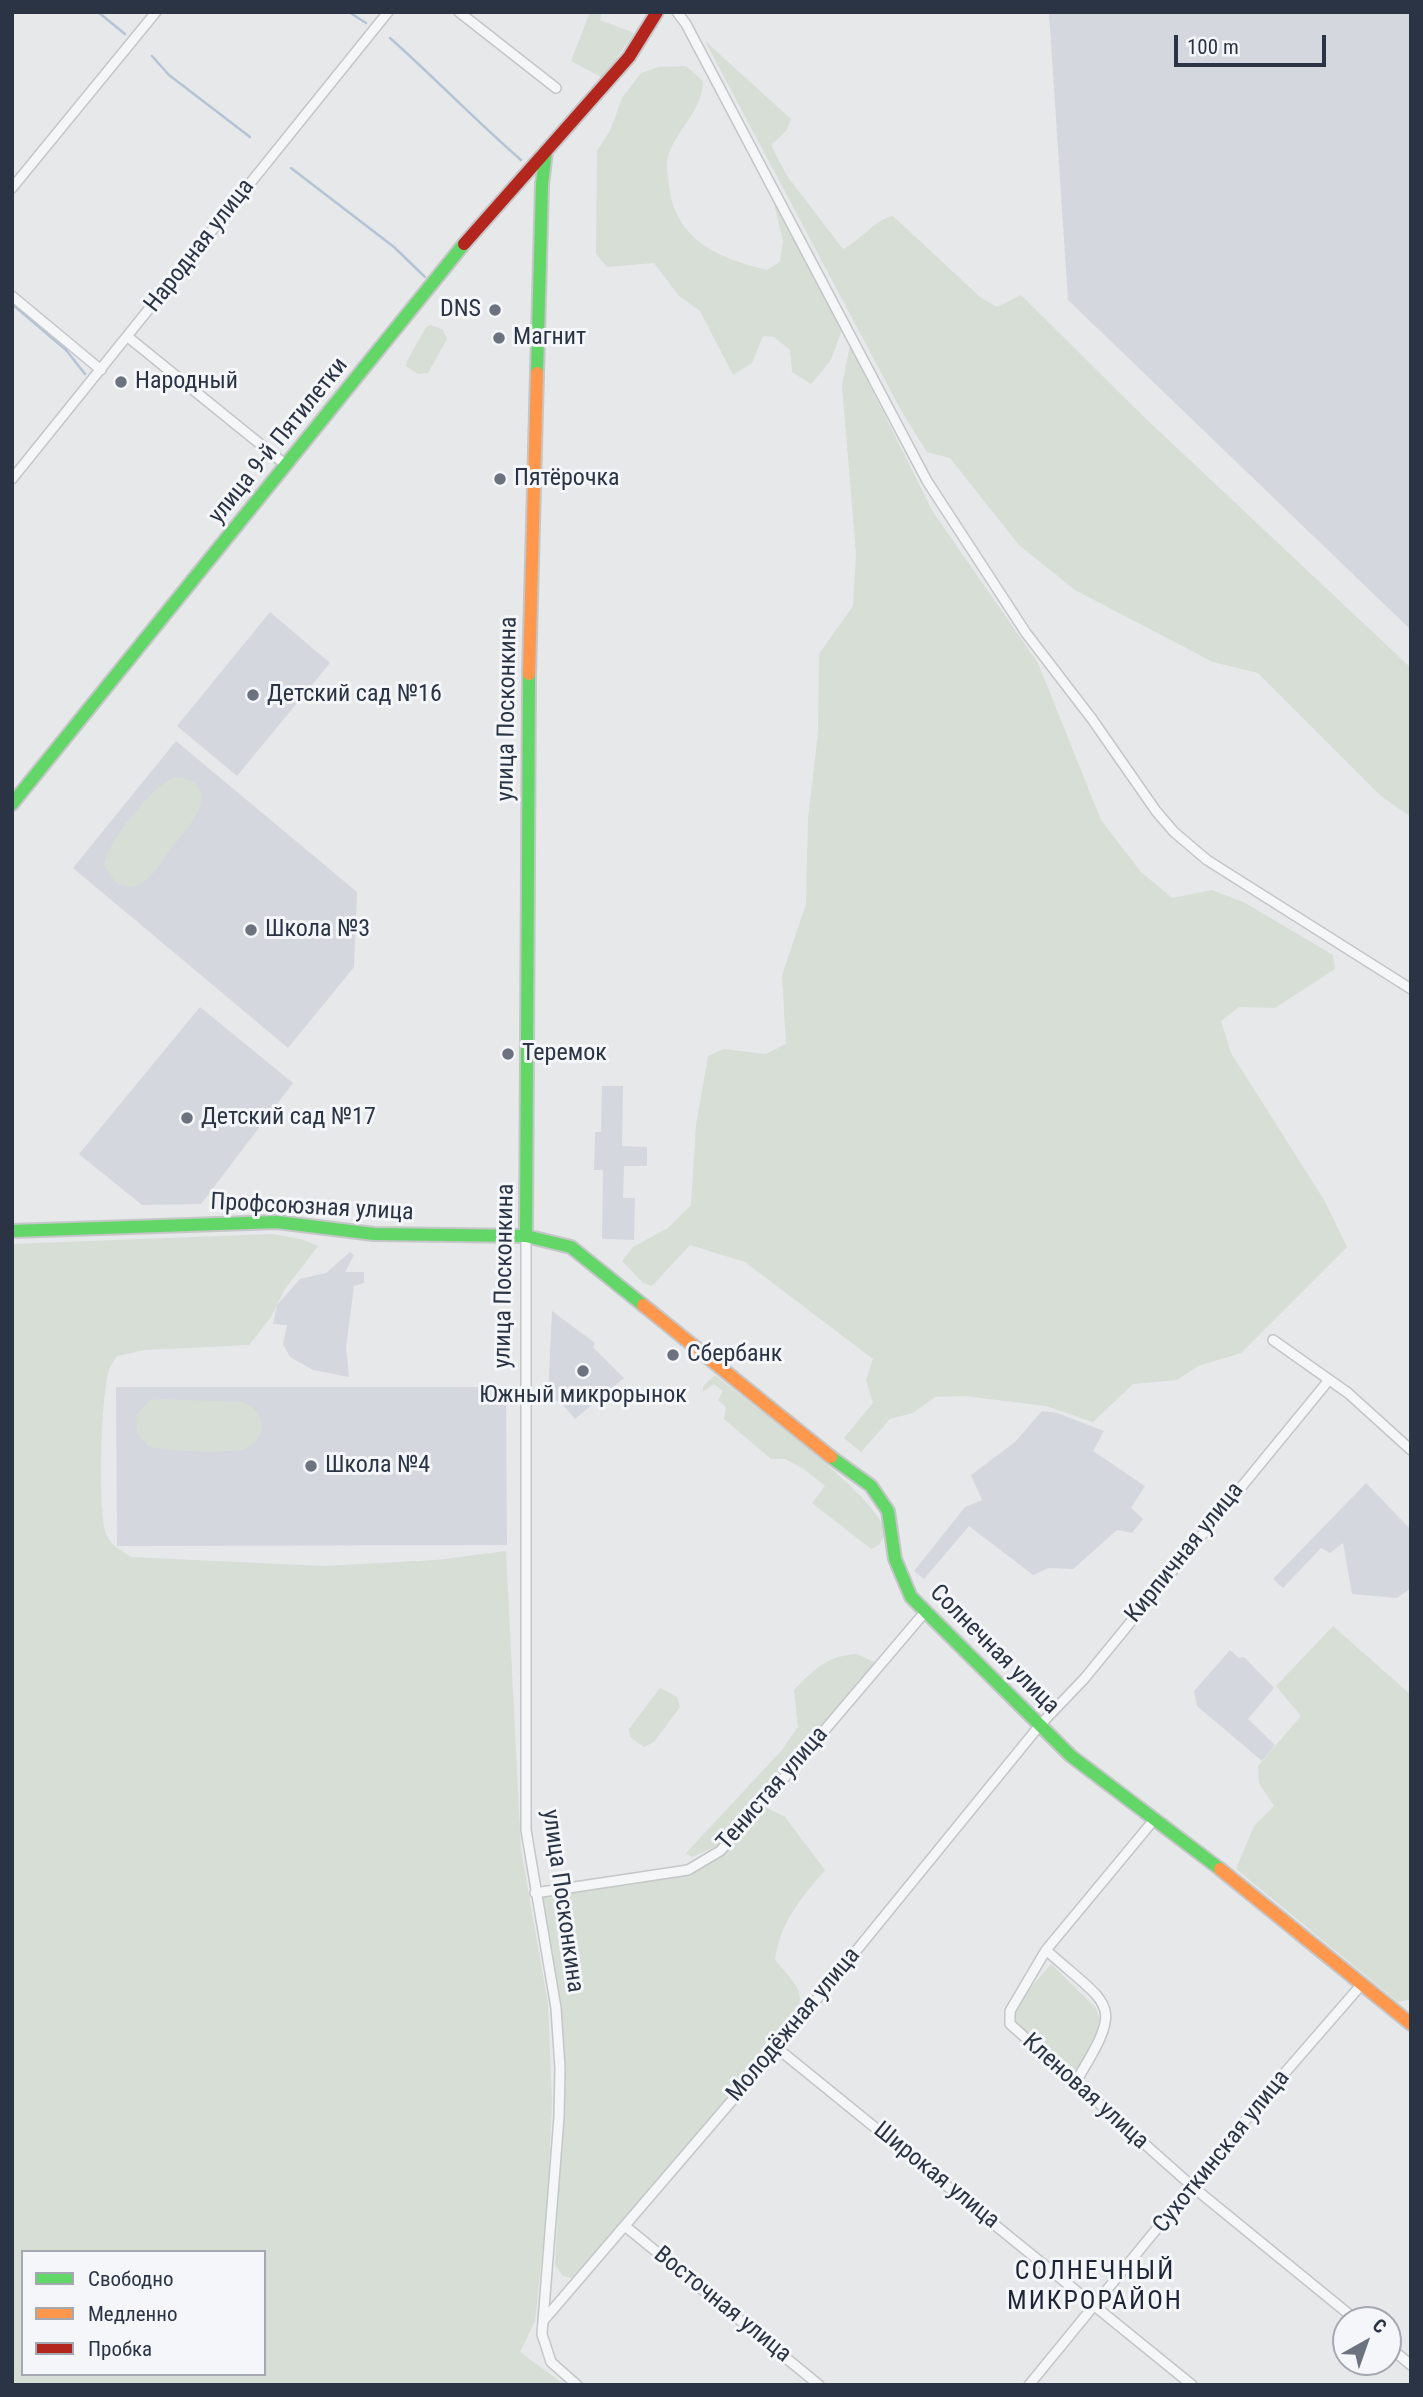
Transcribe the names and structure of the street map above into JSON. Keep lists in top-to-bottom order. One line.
{"streets":{"street":["Народная улица","улица 9-й Пятилетки","улица Посконкина","Профсоюзная улица","Кирпичная улица","Солнечная улица","Тенистая улица","Молодёжная улица","Кленовая улица","Сухоткинская улица","Широкая улица","Восточная улица"]},"crossings":[["улица 9-й Пятилетки","улица Посконкина"],["улица Посконкина","Профсоюзная улица"],["улица Посконкина","Солнечная улица"],["улица Посконкина","Тенистая улица"],["улица Посконкина","Молодёжная улица"],["Профсоюзная улица","Солнечная улица"],["Кирпичная улица","Солнечная улица"],["Кирпичная улица","Молодёжная улица"],["Солнечная улица","Тенистая улица"],["Солнечная улица","Молодёжная улица"],["Солнечная улица","Кленовая улица"],["Солнечная улица","Сухоткинская улица"],["Молодёжная улица","Широкая улица"],["Молодёжная улица","Восточная улица"],["Кленовая улица","Сухоткинская улица"],["Сухоткинская улица","Широкая улица"]],"districts":["СОЛНЕЧНЫЙ МИКРОРАЙОН"],"places":["DNS","Магнит","Народный","Пятёрочка","Детский сад №16","Школа №3","Теремок","Детский сад №17","Сбербанк","Южный микрорынок","Школа №4"],"legend":["Свободно","Медленно","Пробка"],"scale_bar":"100 m","north":"top right"}
